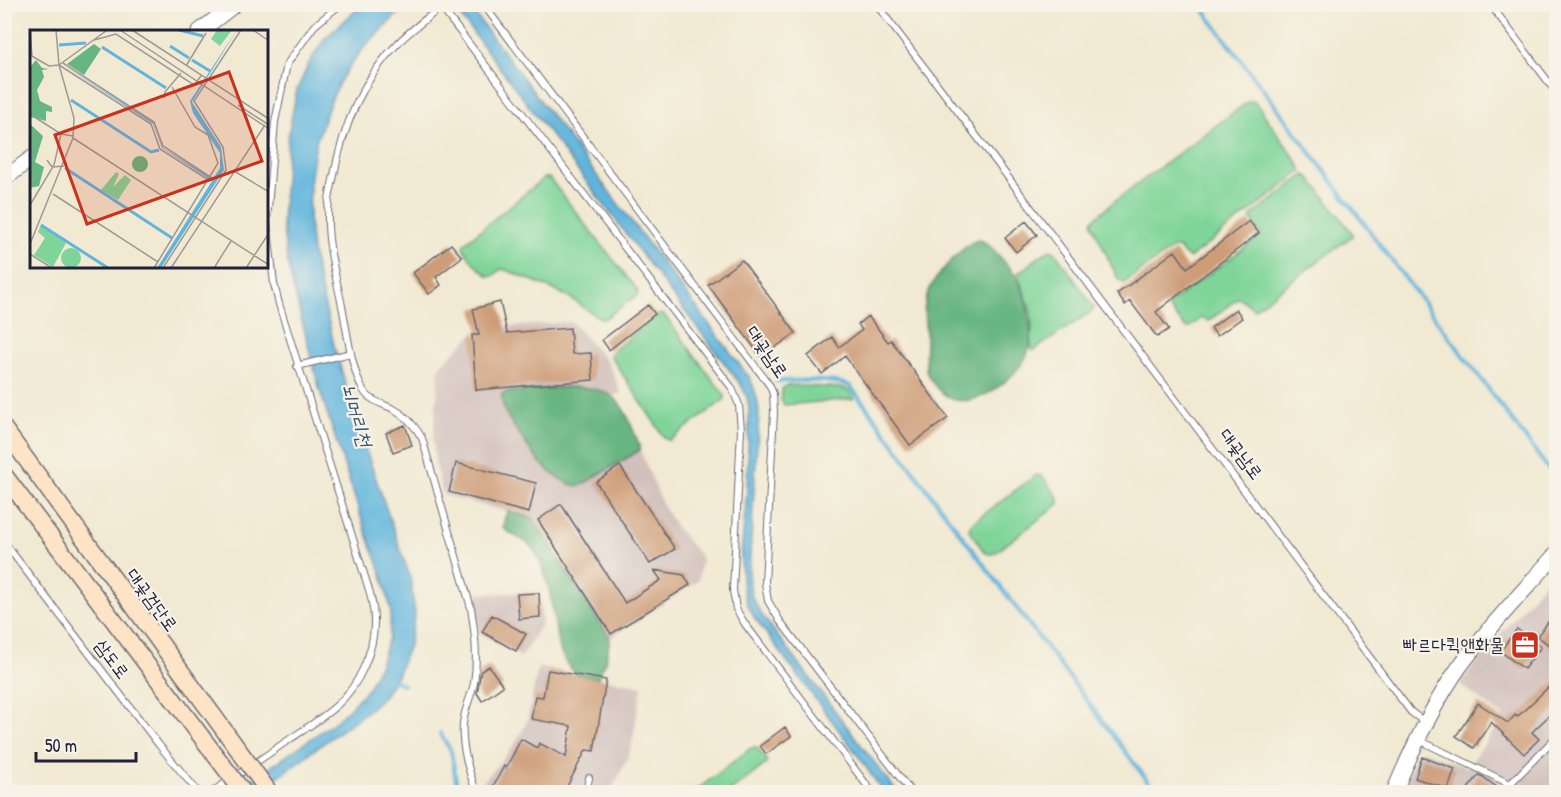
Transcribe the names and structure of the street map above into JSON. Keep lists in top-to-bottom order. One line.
{"streets":{"main road":["대곶검단로"],"lane":["대곶남로","삼도로"]},"water":["뇌머리천"],"places":{"office":["빠르다퀵앤화물"]},"scale_bar":"50 m"}
